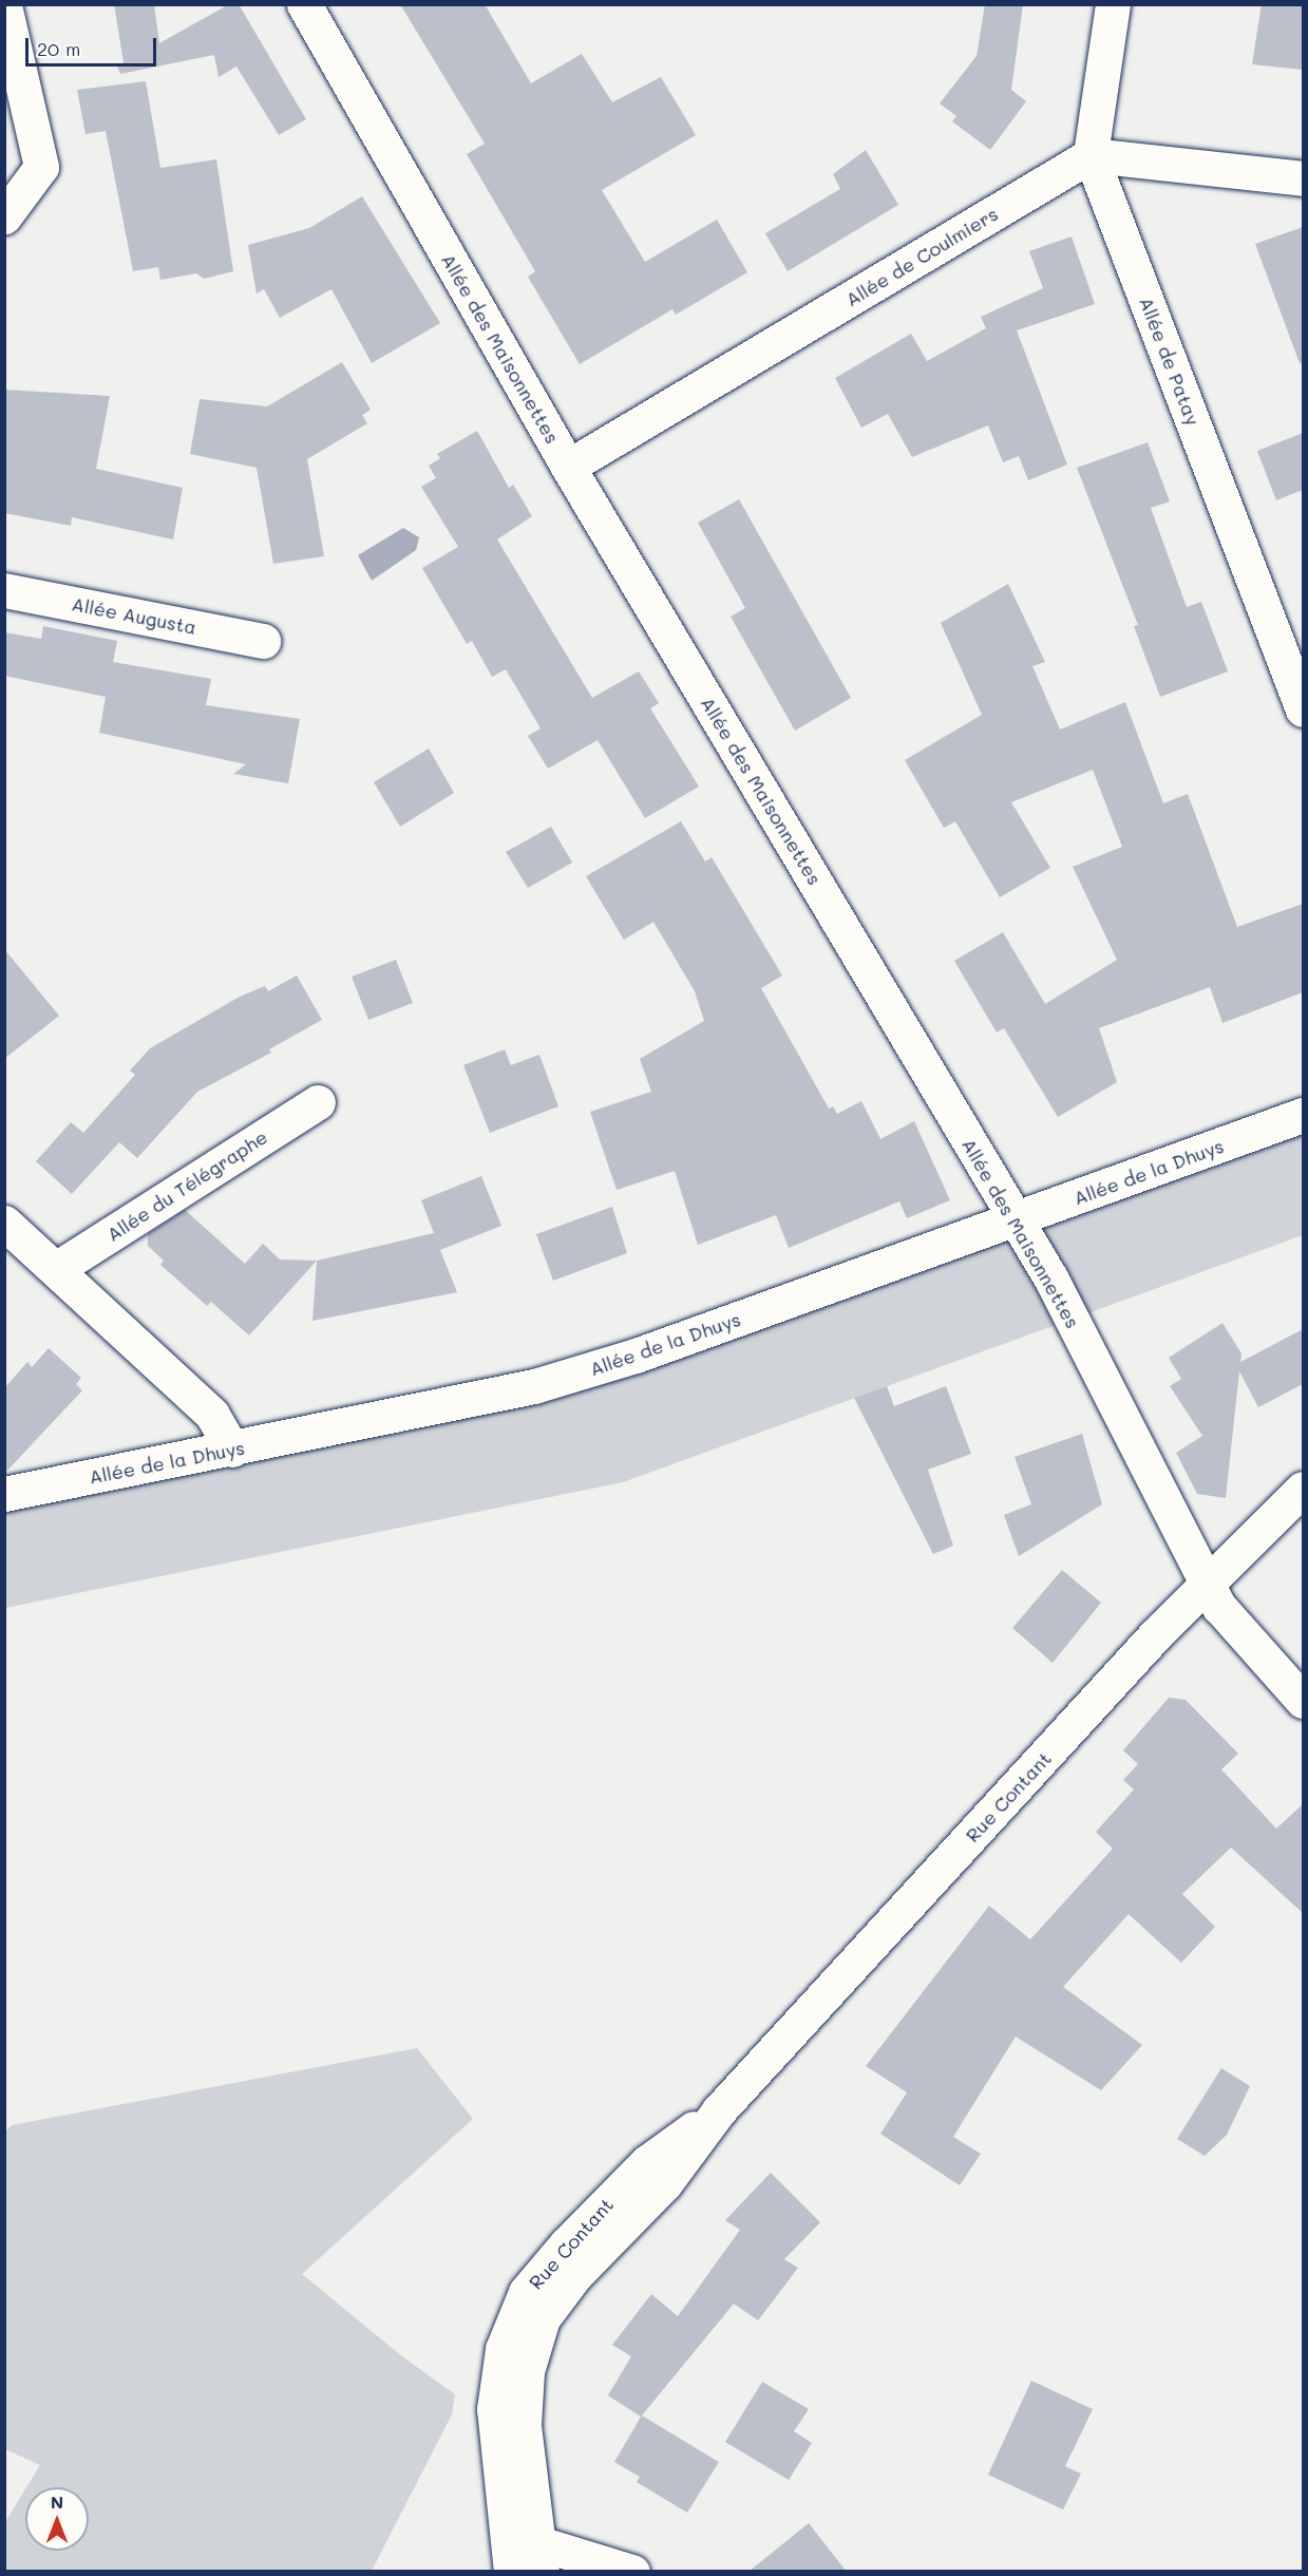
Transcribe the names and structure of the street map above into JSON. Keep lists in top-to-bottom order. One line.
{"streets":{"street":["Allée de Coulmiers","Allée des Maisonnettes","Allée de Patay","Allée Augusta","Allée de la Dhuys","Allée du Télégraphe","Rue Contant"]},"crossings":[["Allée de Coulmiers","Allée des Maisonnettes"],["Allée de Coulmiers","Allée de Patay"],["Allée des Maisonnettes","Allée de la Dhuys"],["Allée des Maisonnettes","Rue Contant"]],"scale_bar":"20 m","north":"top"}
